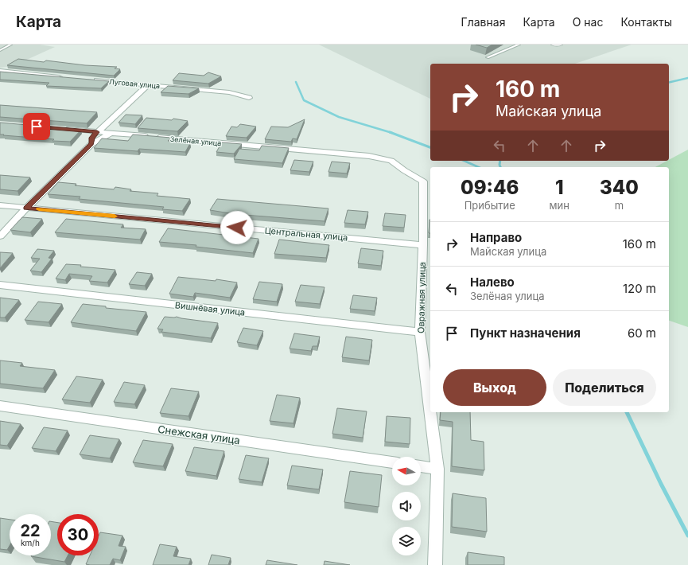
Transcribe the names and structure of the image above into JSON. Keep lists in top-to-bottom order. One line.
{"streets":{"street":["Луговая улица","Зелёная улица","Центральная улица","Овражная улица","Вишнёвая улица","Снежская улица"]},"crossings":[["Зелёная улица","Овражная улица"],["Центральная улица","Овражная улица"],["Овражная улица","Вишнёвая улица"]],"north":"left","page":{"header":"Карта","nav":["Главная","Карта","О нас","Контакты"],"turn":["160 m","Майская улица"],"eta":["09:46","Прибытие","1","мин","340","m"],"list":[{"name":"Направо","note":"Майская улица","value":"160 m"},{"name":"Налево","note":"Зелёная улица","value":"120 m"},{"name":"Пункт назначения","value":"60 m"}],"buttons":["Выход","Поделиться"],"speed":"22 km/h","limit":"30"}}
